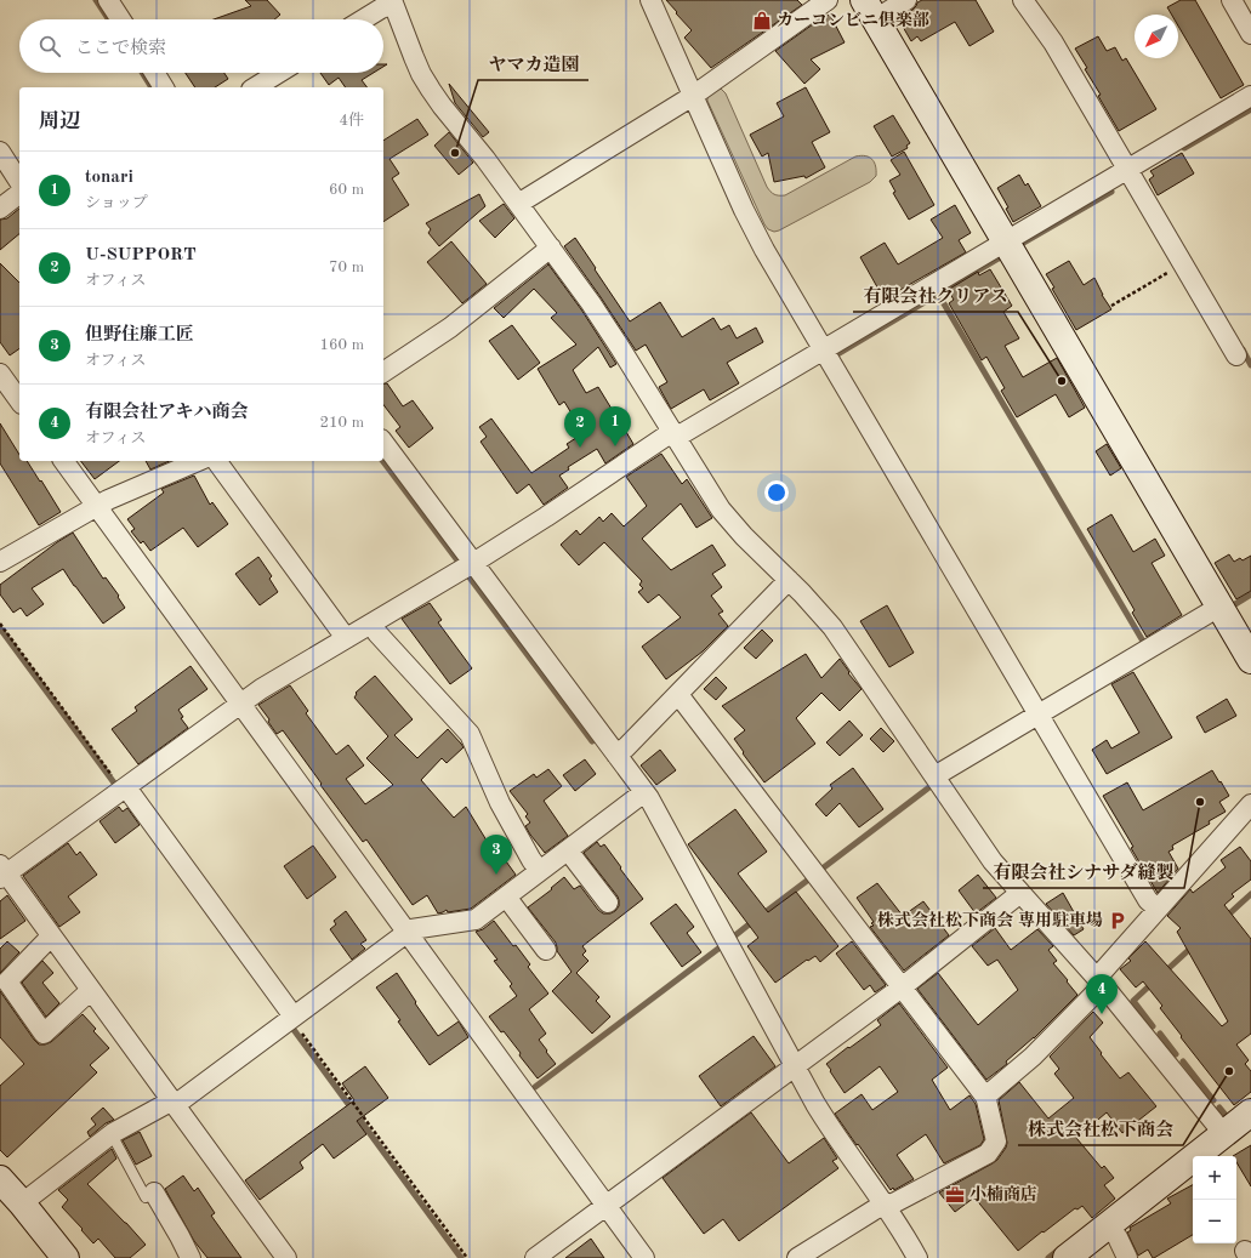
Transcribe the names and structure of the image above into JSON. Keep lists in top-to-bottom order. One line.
{"places":{"shop":["カーコンビニ倶楽部"],"other":["ヤマカ造園","有限会社クリアス","有限会社シナサダ縫製","株式会社松下商会"],"parking":["株式会社松下商会 専用駐車場"],"office":["小楠商店"]},"north":"bottom left","page":{"search":"ここで検索","heading":["周辺","4件"],"list":[{"mark":"1","name":"tonari","note":"ショップ","value":"60 m"},{"mark":"2","name":"U-SUPPORT","note":"オフィス","value":"70 m"},{"mark":"3","name":"但野住廉工匠","note":"オフィス","value":"160 m"},{"mark":"4","name":"有限会社アキハ商会","note":"オフィス","value":"210 m"}],"pins":["1","2","3","4"],"map_buttons":["+","−"]}}
